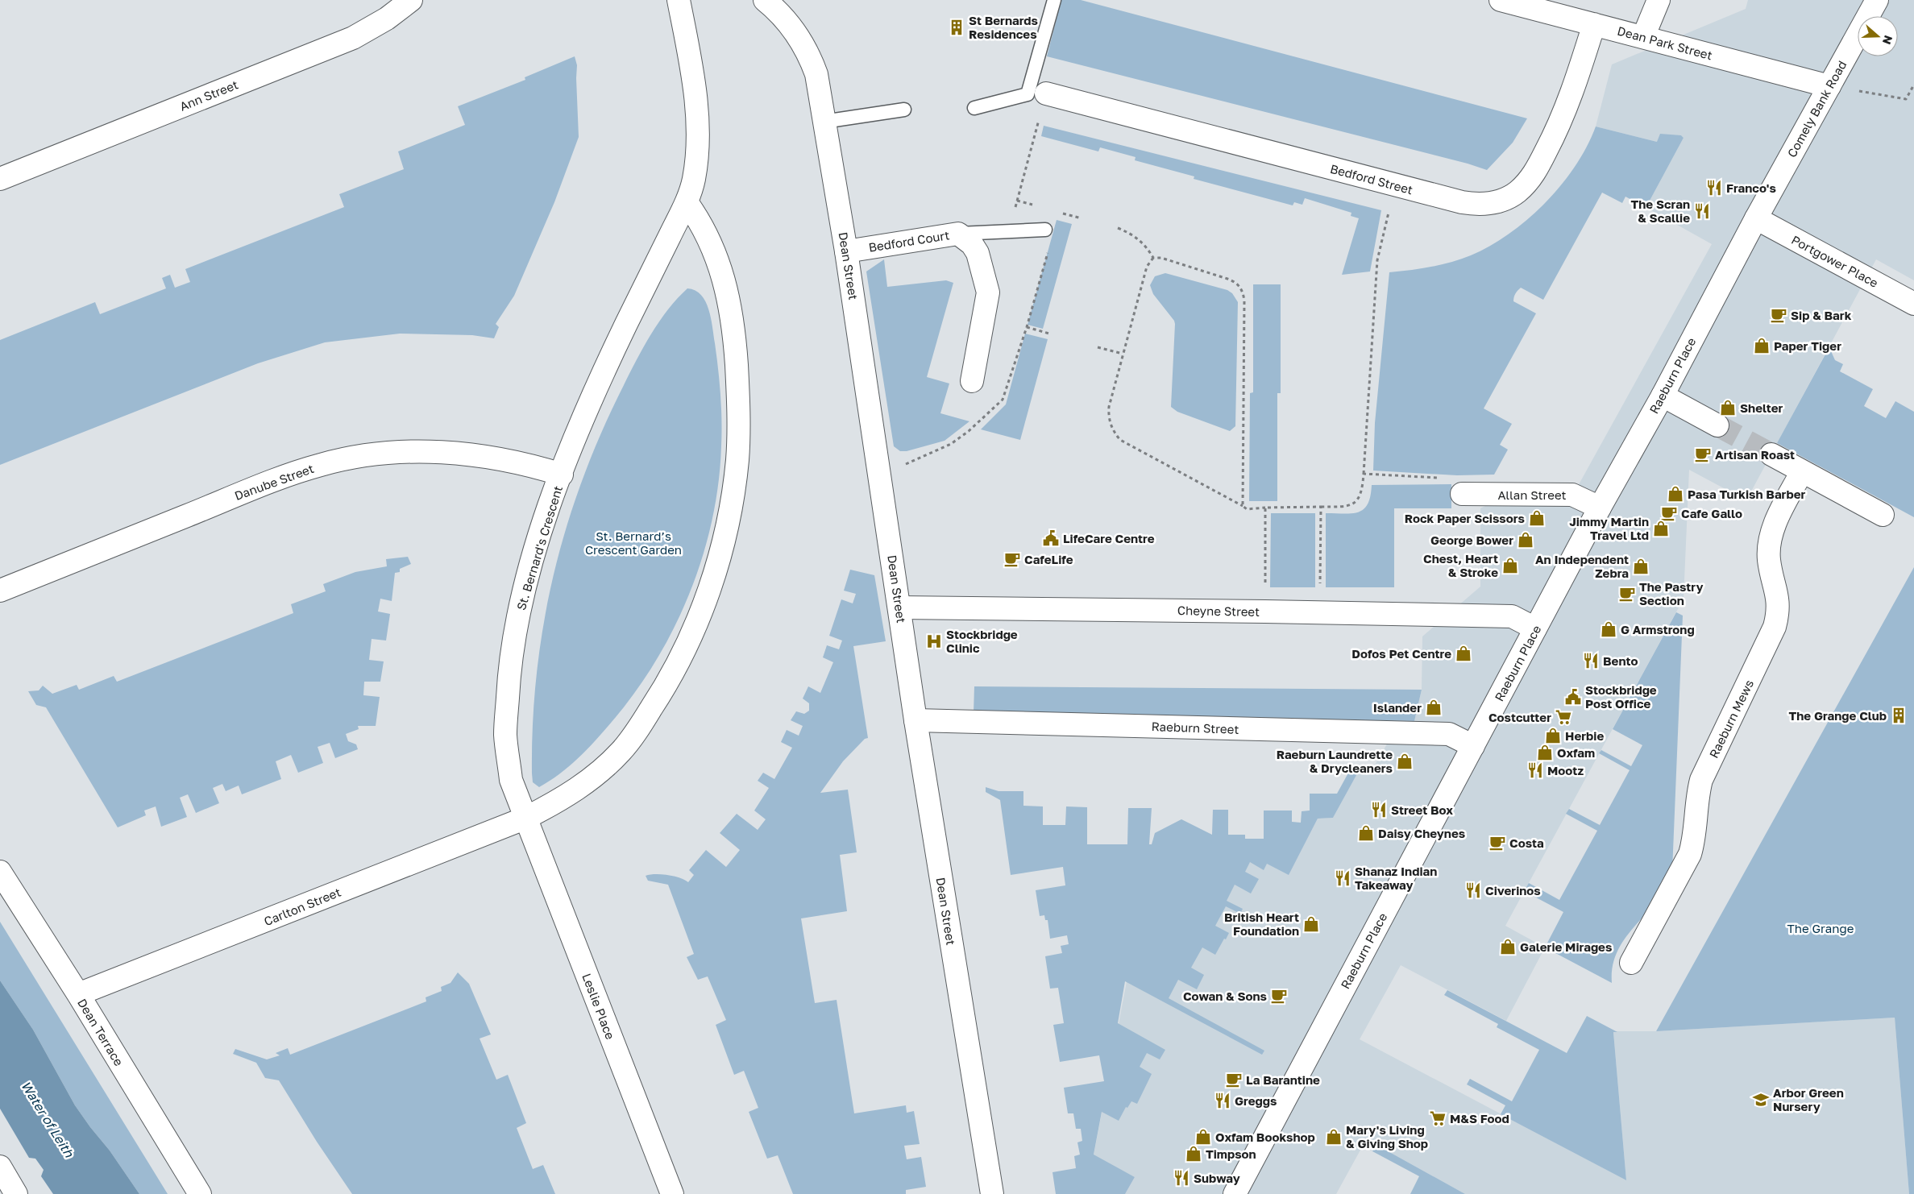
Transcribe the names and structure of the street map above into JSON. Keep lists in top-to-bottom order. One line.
{"streets":{"street":["Dean Park Street","Ann Street","Comely Bank Road","Bedford Street","Bedford Court","Portgower Place","Dean Street","Raeburn Place","Danube Street","Allan Street","St. Bernard's Crescent","Cheyne Street","Raeburn Mews","Raeburn Street","Carlton Street","Leslie Place","Dean Terrace"]},"crossings":[["Dean Park Street","Comely Bank Road"],["Dean Park Street","Bedford Street"],["Comely Bank Road","Portgower Place"],["Comely Bank Road","Raeburn Place"],["Bedford Court","Dean Street"],["Portgower Place","Raeburn Place"],["Dean Street","Cheyne Street"],["Dean Street","Raeburn Street"],["Raeburn Place","Allan Street"],["Raeburn Place","Cheyne Street"],["Raeburn Place","Raeburn Street"],["Danube Street","St. Bernard's Crescent"],["St. Bernard's Crescent","Carlton Street"],["St. Bernard's Crescent","Leslie Place"],["Carlton Street","Leslie Place"],["Carlton Street","Dean Terrace"]],"water":["Water of Leith"],"parks":["St. Bernard’s Crescent Garden","The Grange"],"places":{"building":["St Bernards Residences","The Grange Club"],"restaurant":["Franco's","The Scran & Scallie","Bento","Mootz","Street Box","Shanaz Indian Takeaway","Civerinos","Greggs","Subway"],"cafe":["Sip & Bark","Artisan Roast","Cafe Gallo","CafeLife","The Pastry Section","Costa","Cowan & Sons","La Barantine"],"shop":["Paper Tiger","Shelter","Pasa Turkish Barber","Rock Paper Scissors","Jimmy Martin Travel Ltd","George Bower","Chest, Heart & Stroke","An Independent Zebra","G Armstrong","Dofos Pet Centre","Islander","Herbie","Oxfam","Raeburn Laundrette & Drycleaners","Daisy Cheynes","British Heart Foundation","Galerie Mirages","Oxfam Bookshop","Mary's Living & Giving Shop","Timpson"],"public building":["LifeCare Centre","Stockbridge Post Office"],"hospital":["Stockbridge Clinic"],"supermarket":["Costcutter","M&S Food"],"school or university":["Arbor Green Nursery"]},"north":"right"}
